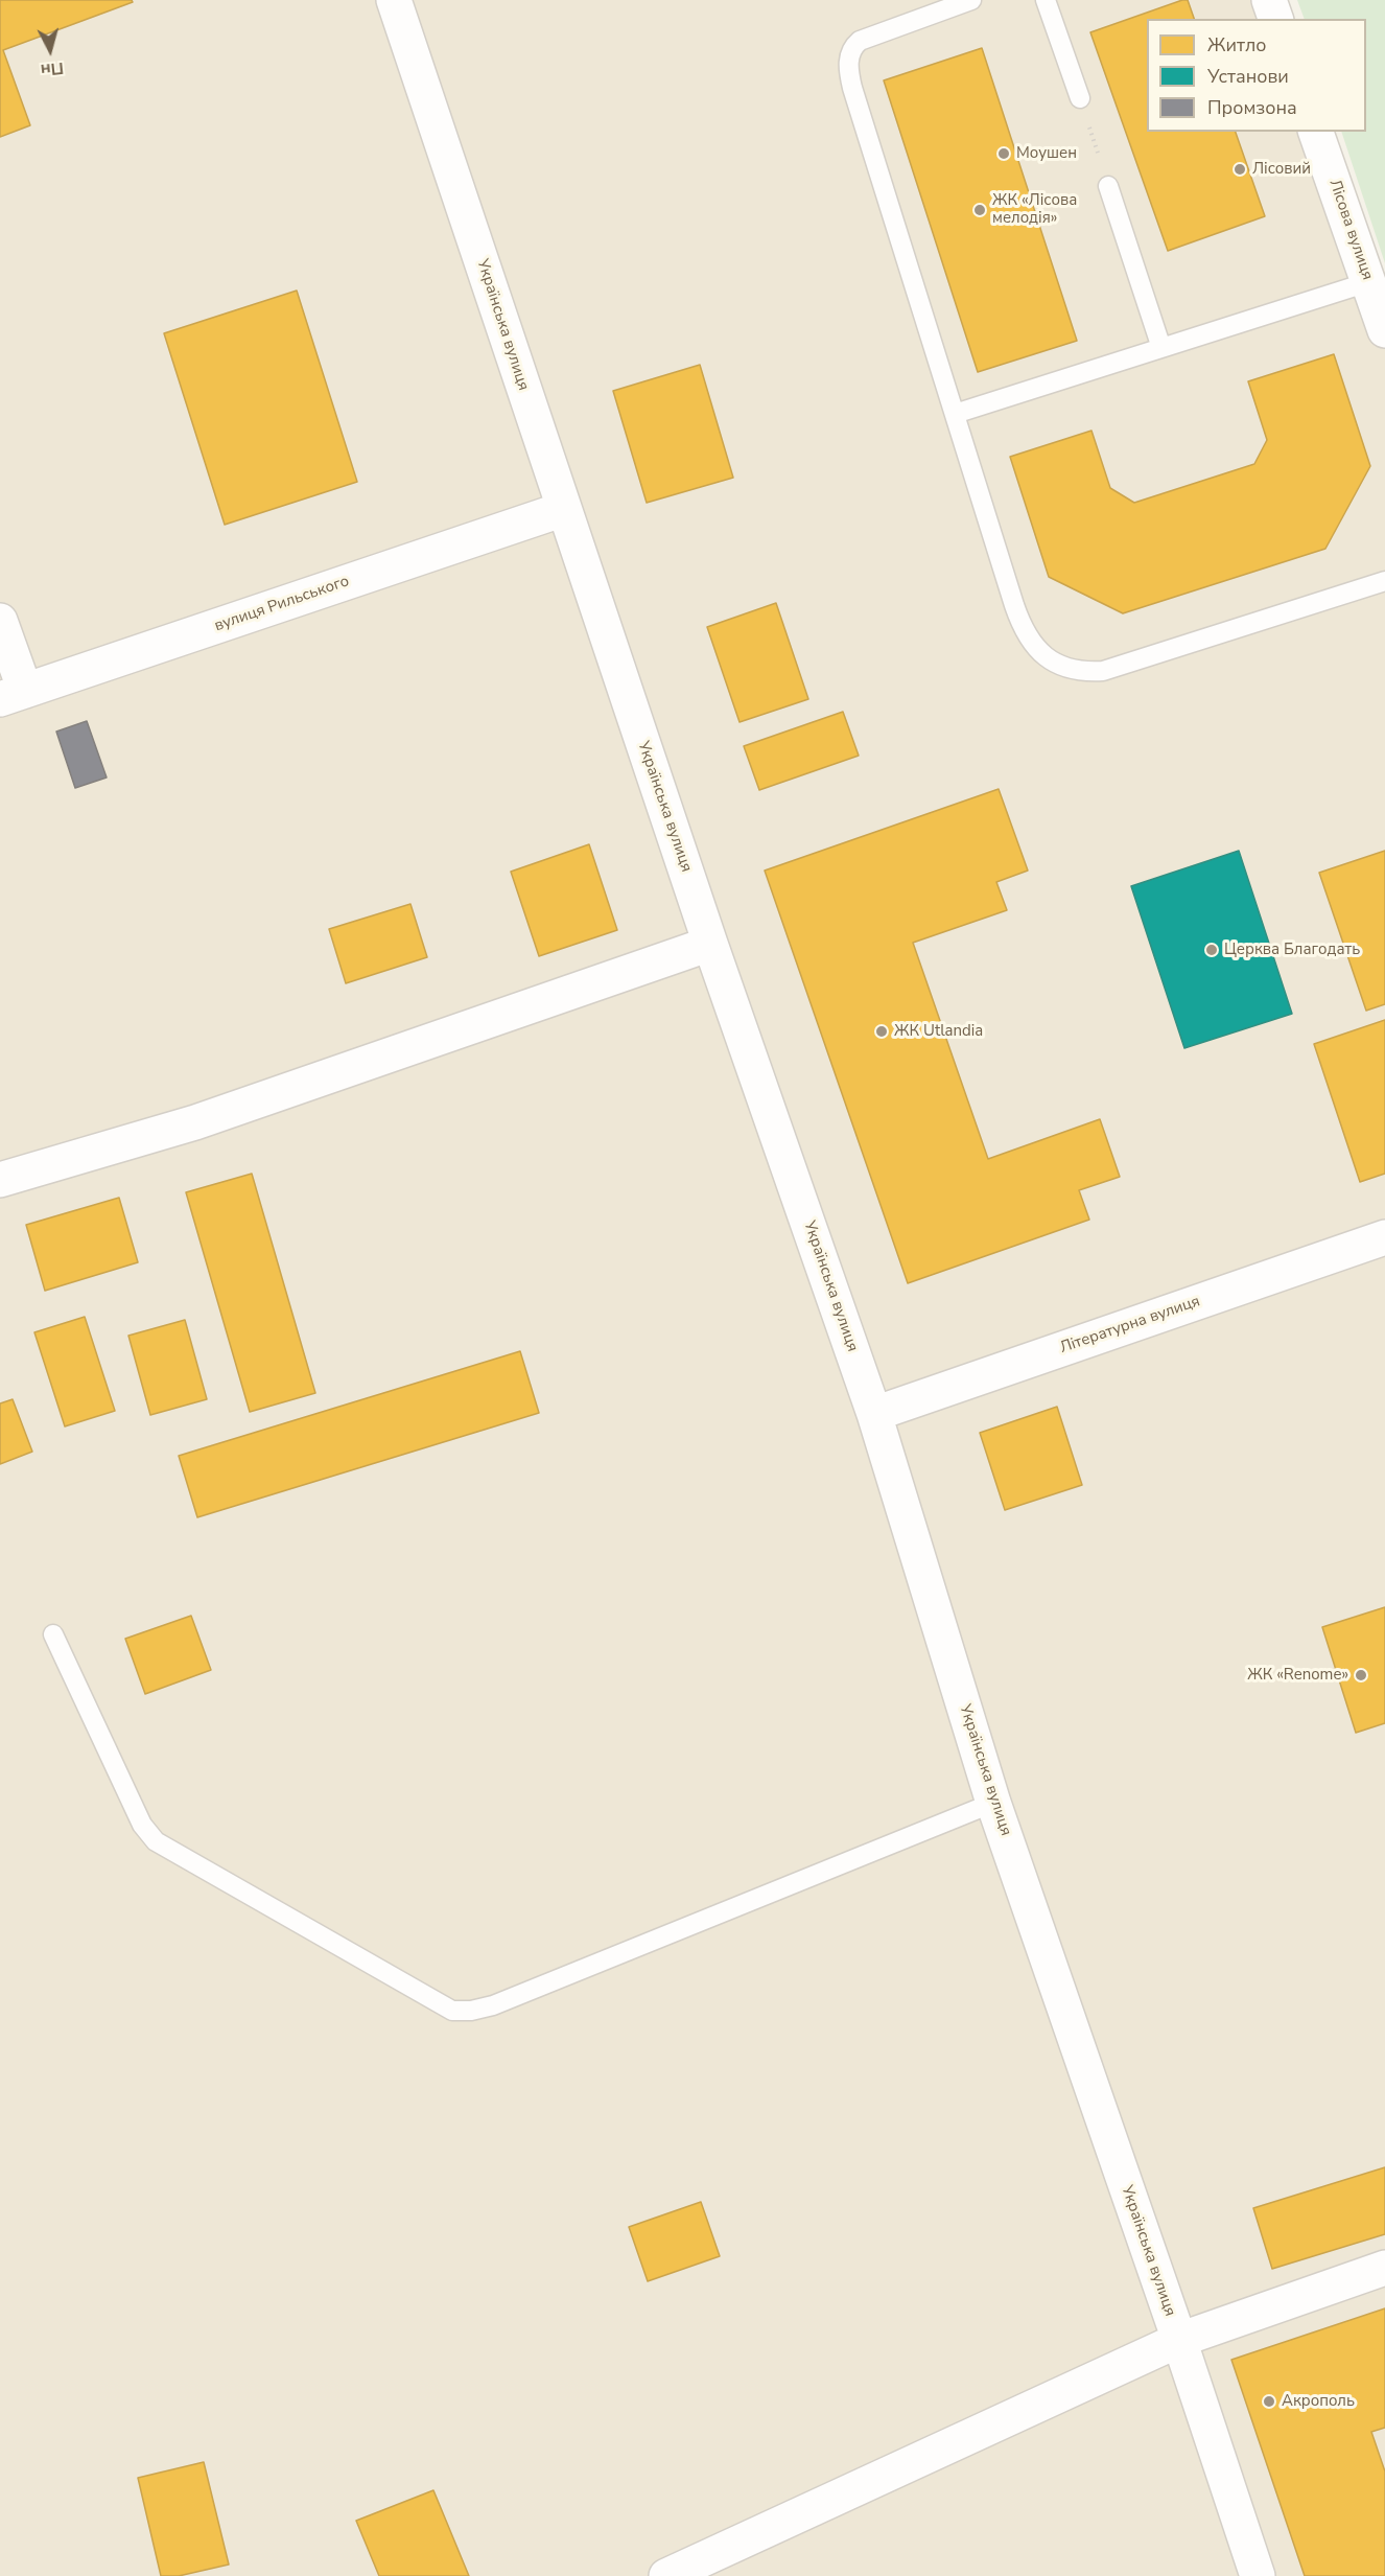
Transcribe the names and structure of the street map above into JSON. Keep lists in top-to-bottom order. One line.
{"streets":{"street":["Лісова вулиця","Українська вулиця","вулиця Рильського","Літературна вулиця"]},"crossings":[["Українська вулиця","вулиця Рильського"],["Українська вулиця","Літературна вулиця"]],"places":["Моушен","Лісовий","ЖК «Лісова мелодія»","Церква Благодать","ЖК Utlandia","ЖК «Renome»","Акрополь"],"legend":["Житло","Установи","Промзона"],"north":"bottom"}
